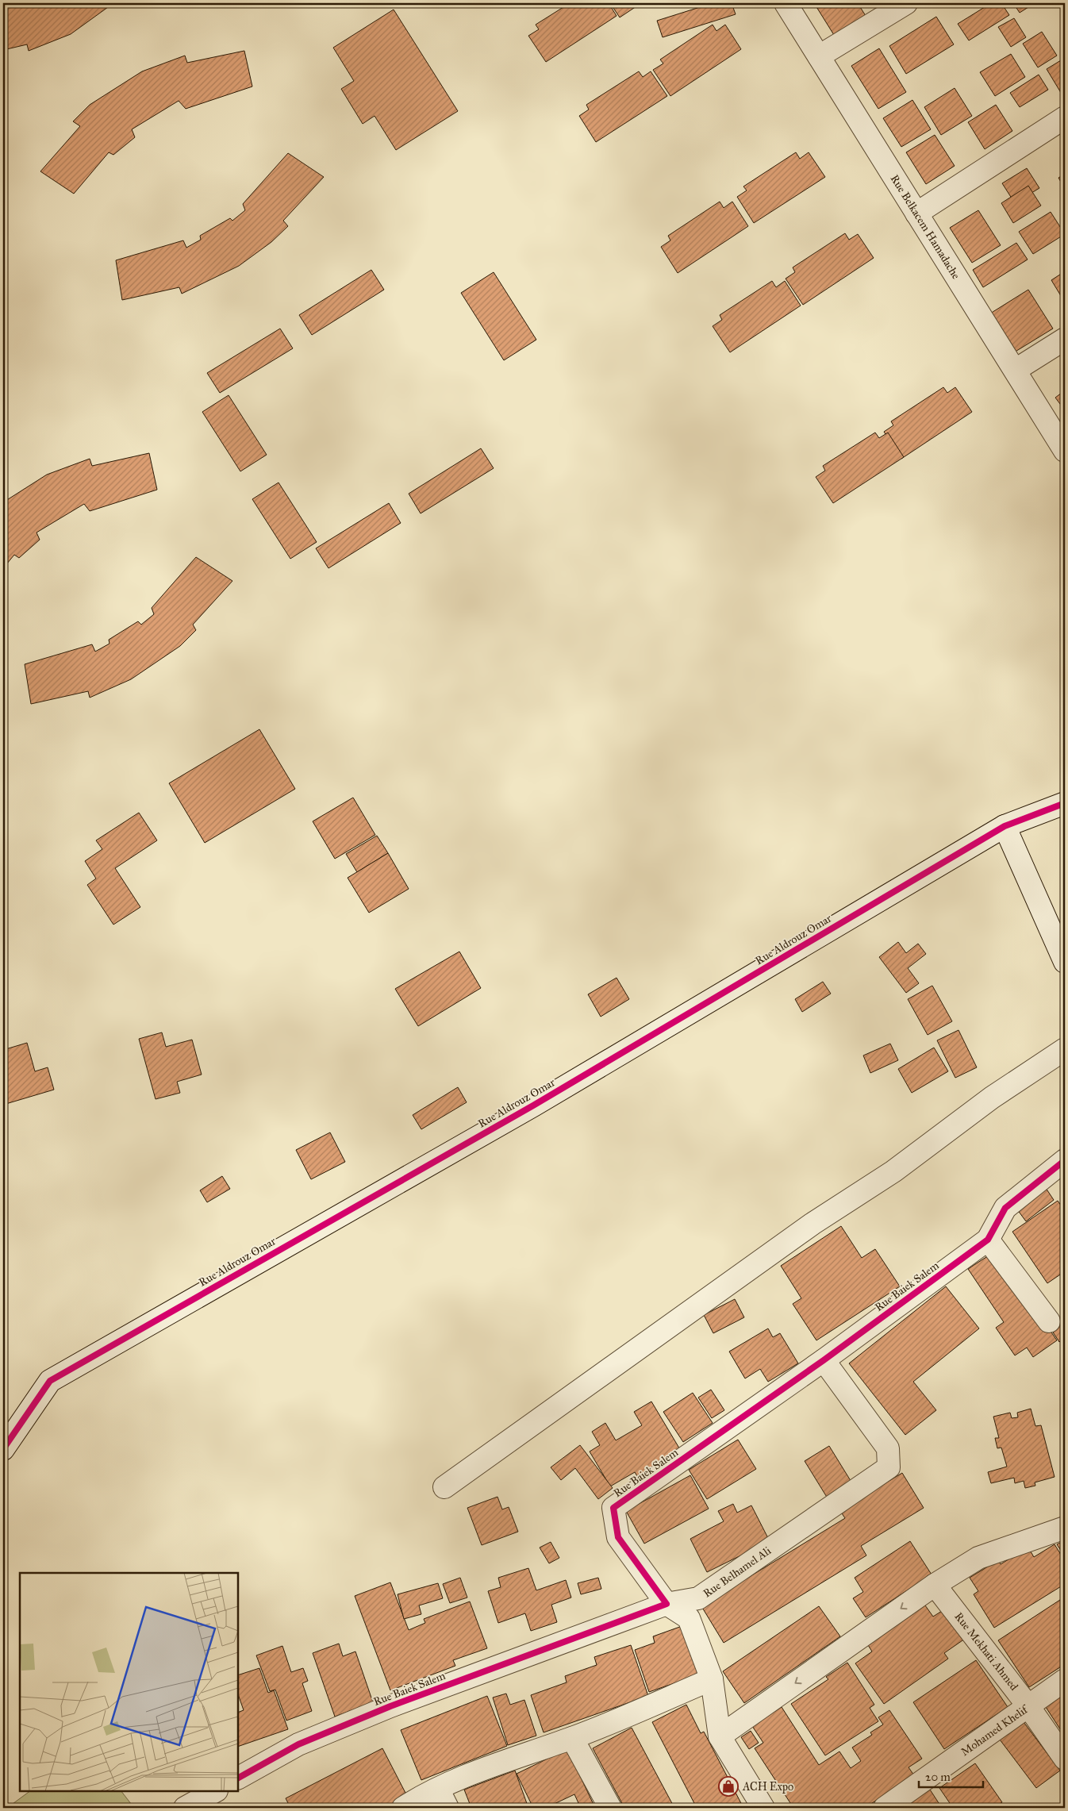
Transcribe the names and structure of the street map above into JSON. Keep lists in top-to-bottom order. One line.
{"streets":{"street":["Rue Belkacem Hamadache","Rue Aldrouz Omar","Rue Baiek Salem","Rue Belhamel Ali","Rue Mekhati Ahmed","Mohamed Khelif"]},"crossings":[["Rue Baiek Salem","Rue Belhamel Ali"],["Rue Mekhati Ahmed","Mohamed Khelif"]],"places":{"shop":["ACH Expo"]},"scale_bar":"20 m"}
